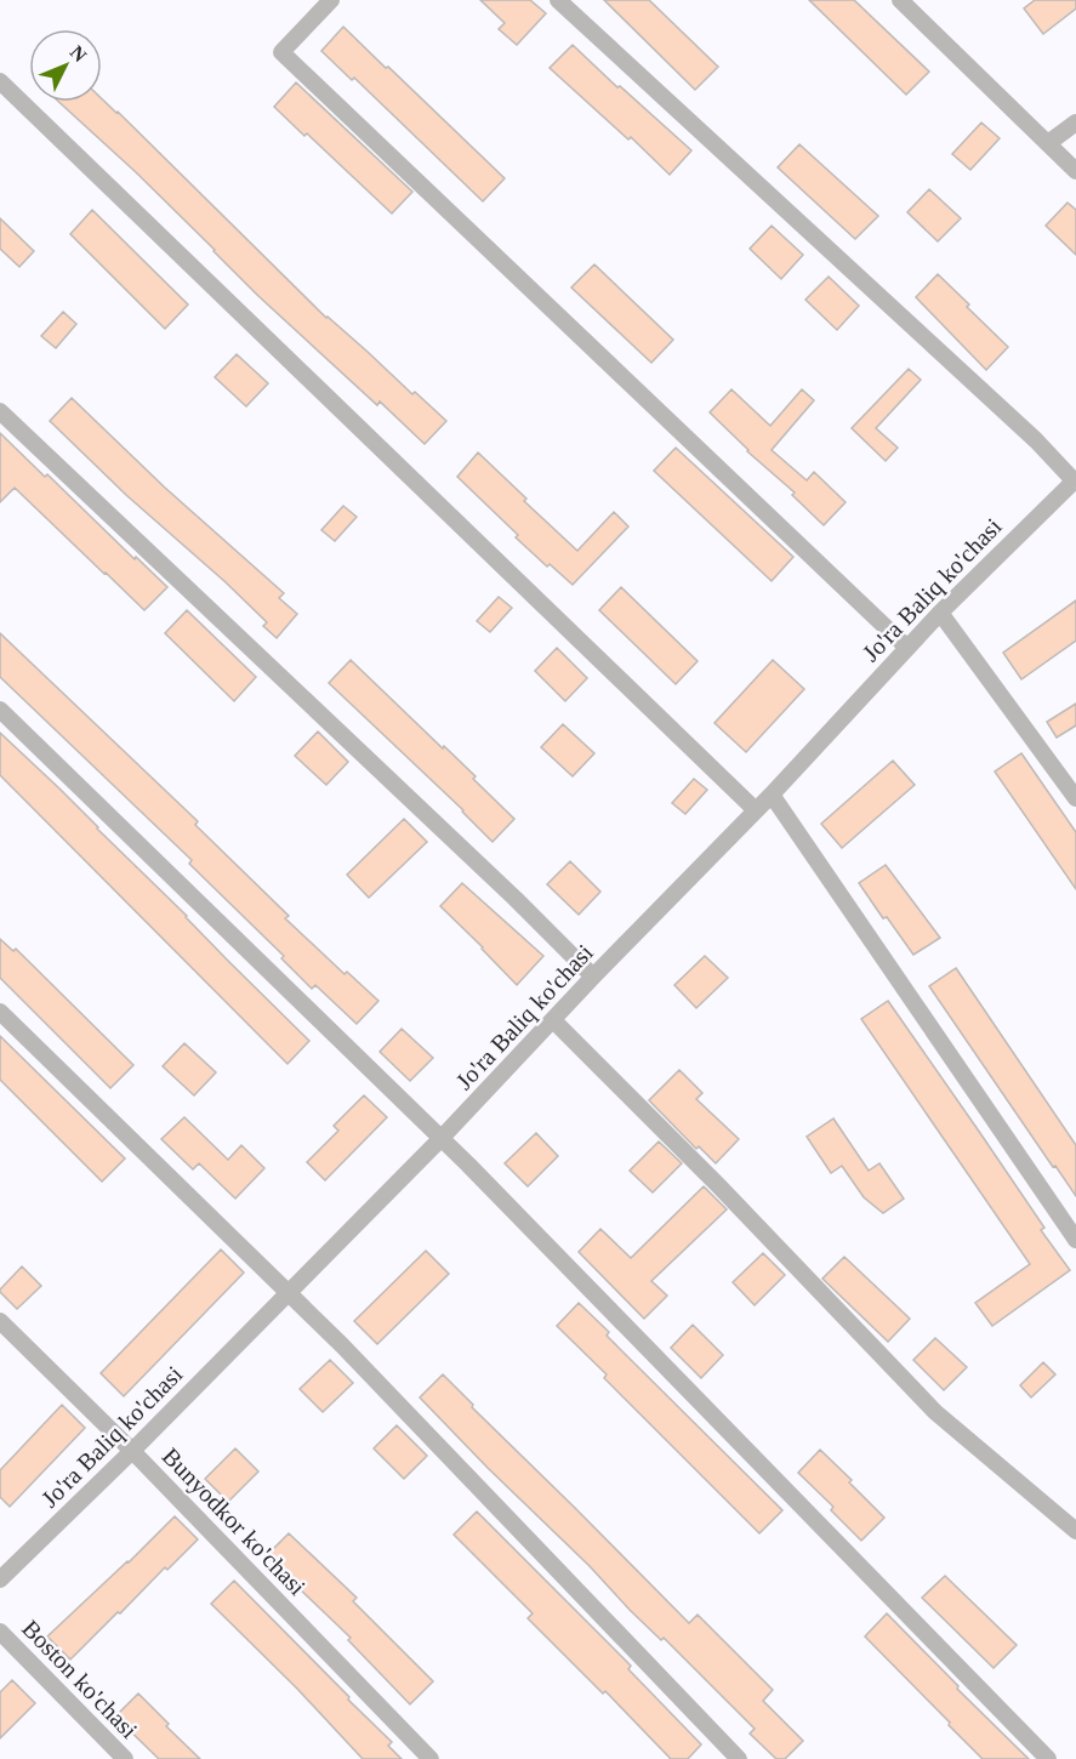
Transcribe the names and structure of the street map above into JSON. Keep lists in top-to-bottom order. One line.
{"streets":{"street":["Jo'ra Baliq ko'chasi","Bunyodkor ko'chasi","Boston ko'chasi"]},"crossings":[["Jo'ra Baliq ko'chasi","Bunyodkor ko'chasi"]],"north":"top right"}
